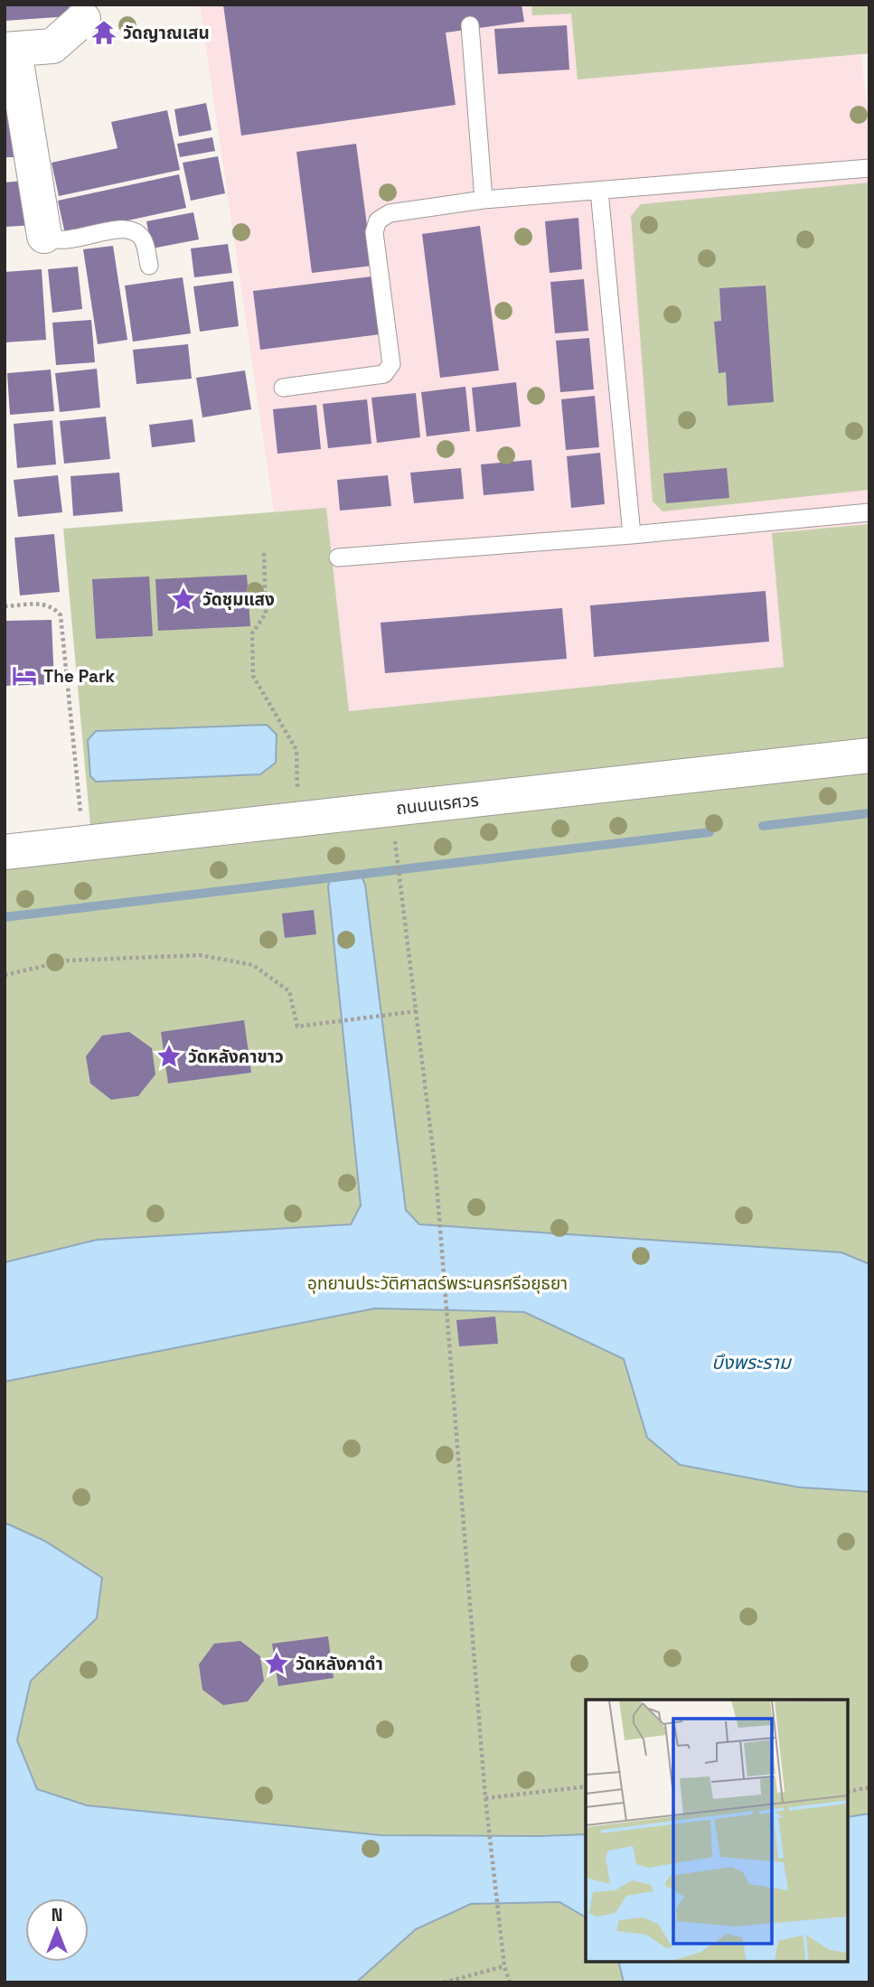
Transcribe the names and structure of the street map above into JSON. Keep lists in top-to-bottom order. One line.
{"streets":{"street":["ถนนนเรศวร"]},"water":["บึงพระราม"],"parks":["อุทยานประวัติศาสตร์พระนครศรีอยุธยา"],"places":{"temple":["วัดญาณเสน"],"place":["วัดชุมแสง","วัดหลังคาขาว","วัดหลังคาดำ"],"hotel":["The Park"]},"north":"top"}
